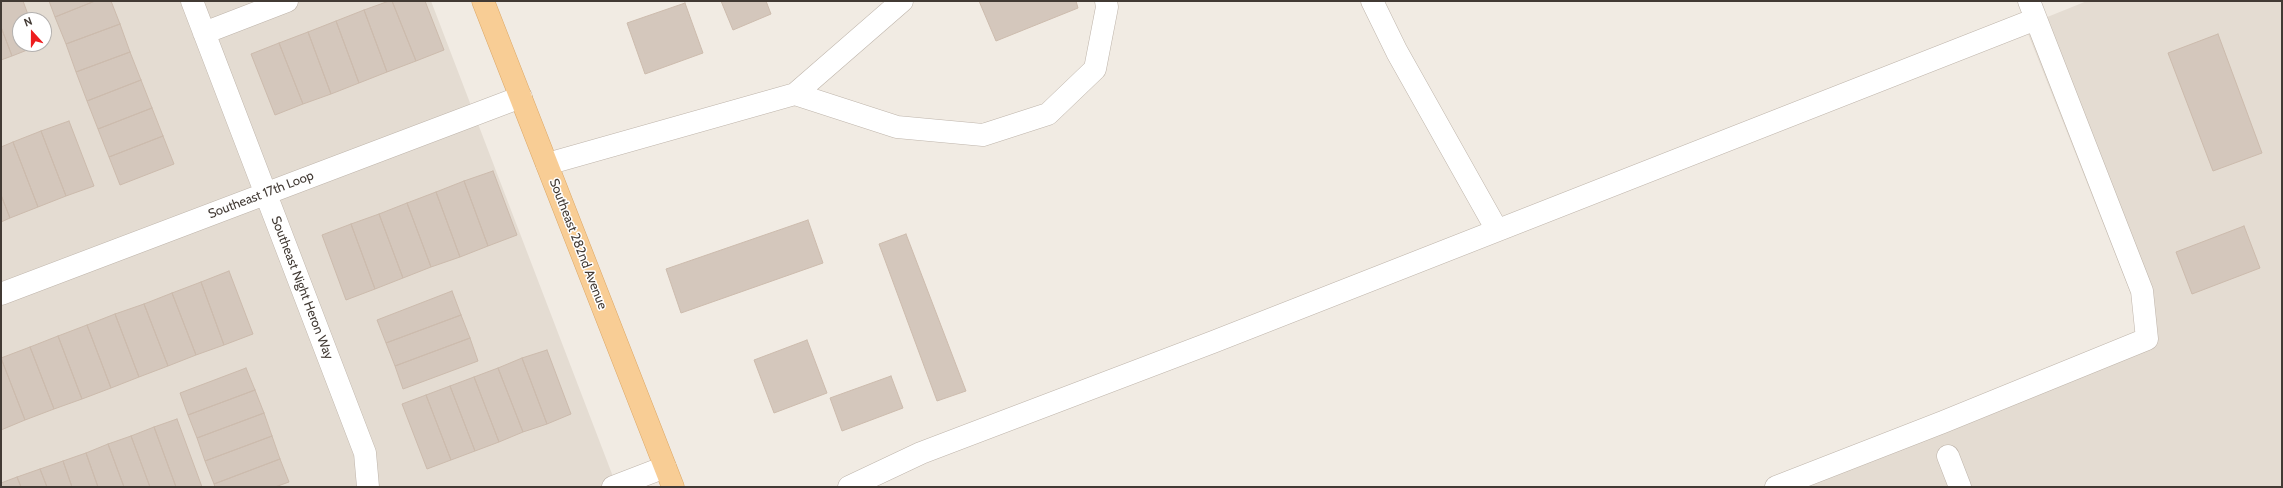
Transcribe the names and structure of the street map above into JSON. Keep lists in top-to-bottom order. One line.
{"streets":{"main road":["Southeast 282nd Avenue"],"street":["Southeast 17th Loop","Southeast Night Heron Way"]},"crossings":[["Southeast 17th Loop","Southeast 282nd Avenue"],["Southeast 17th Loop","Southeast Night Heron Way"]],"north":"top"}
